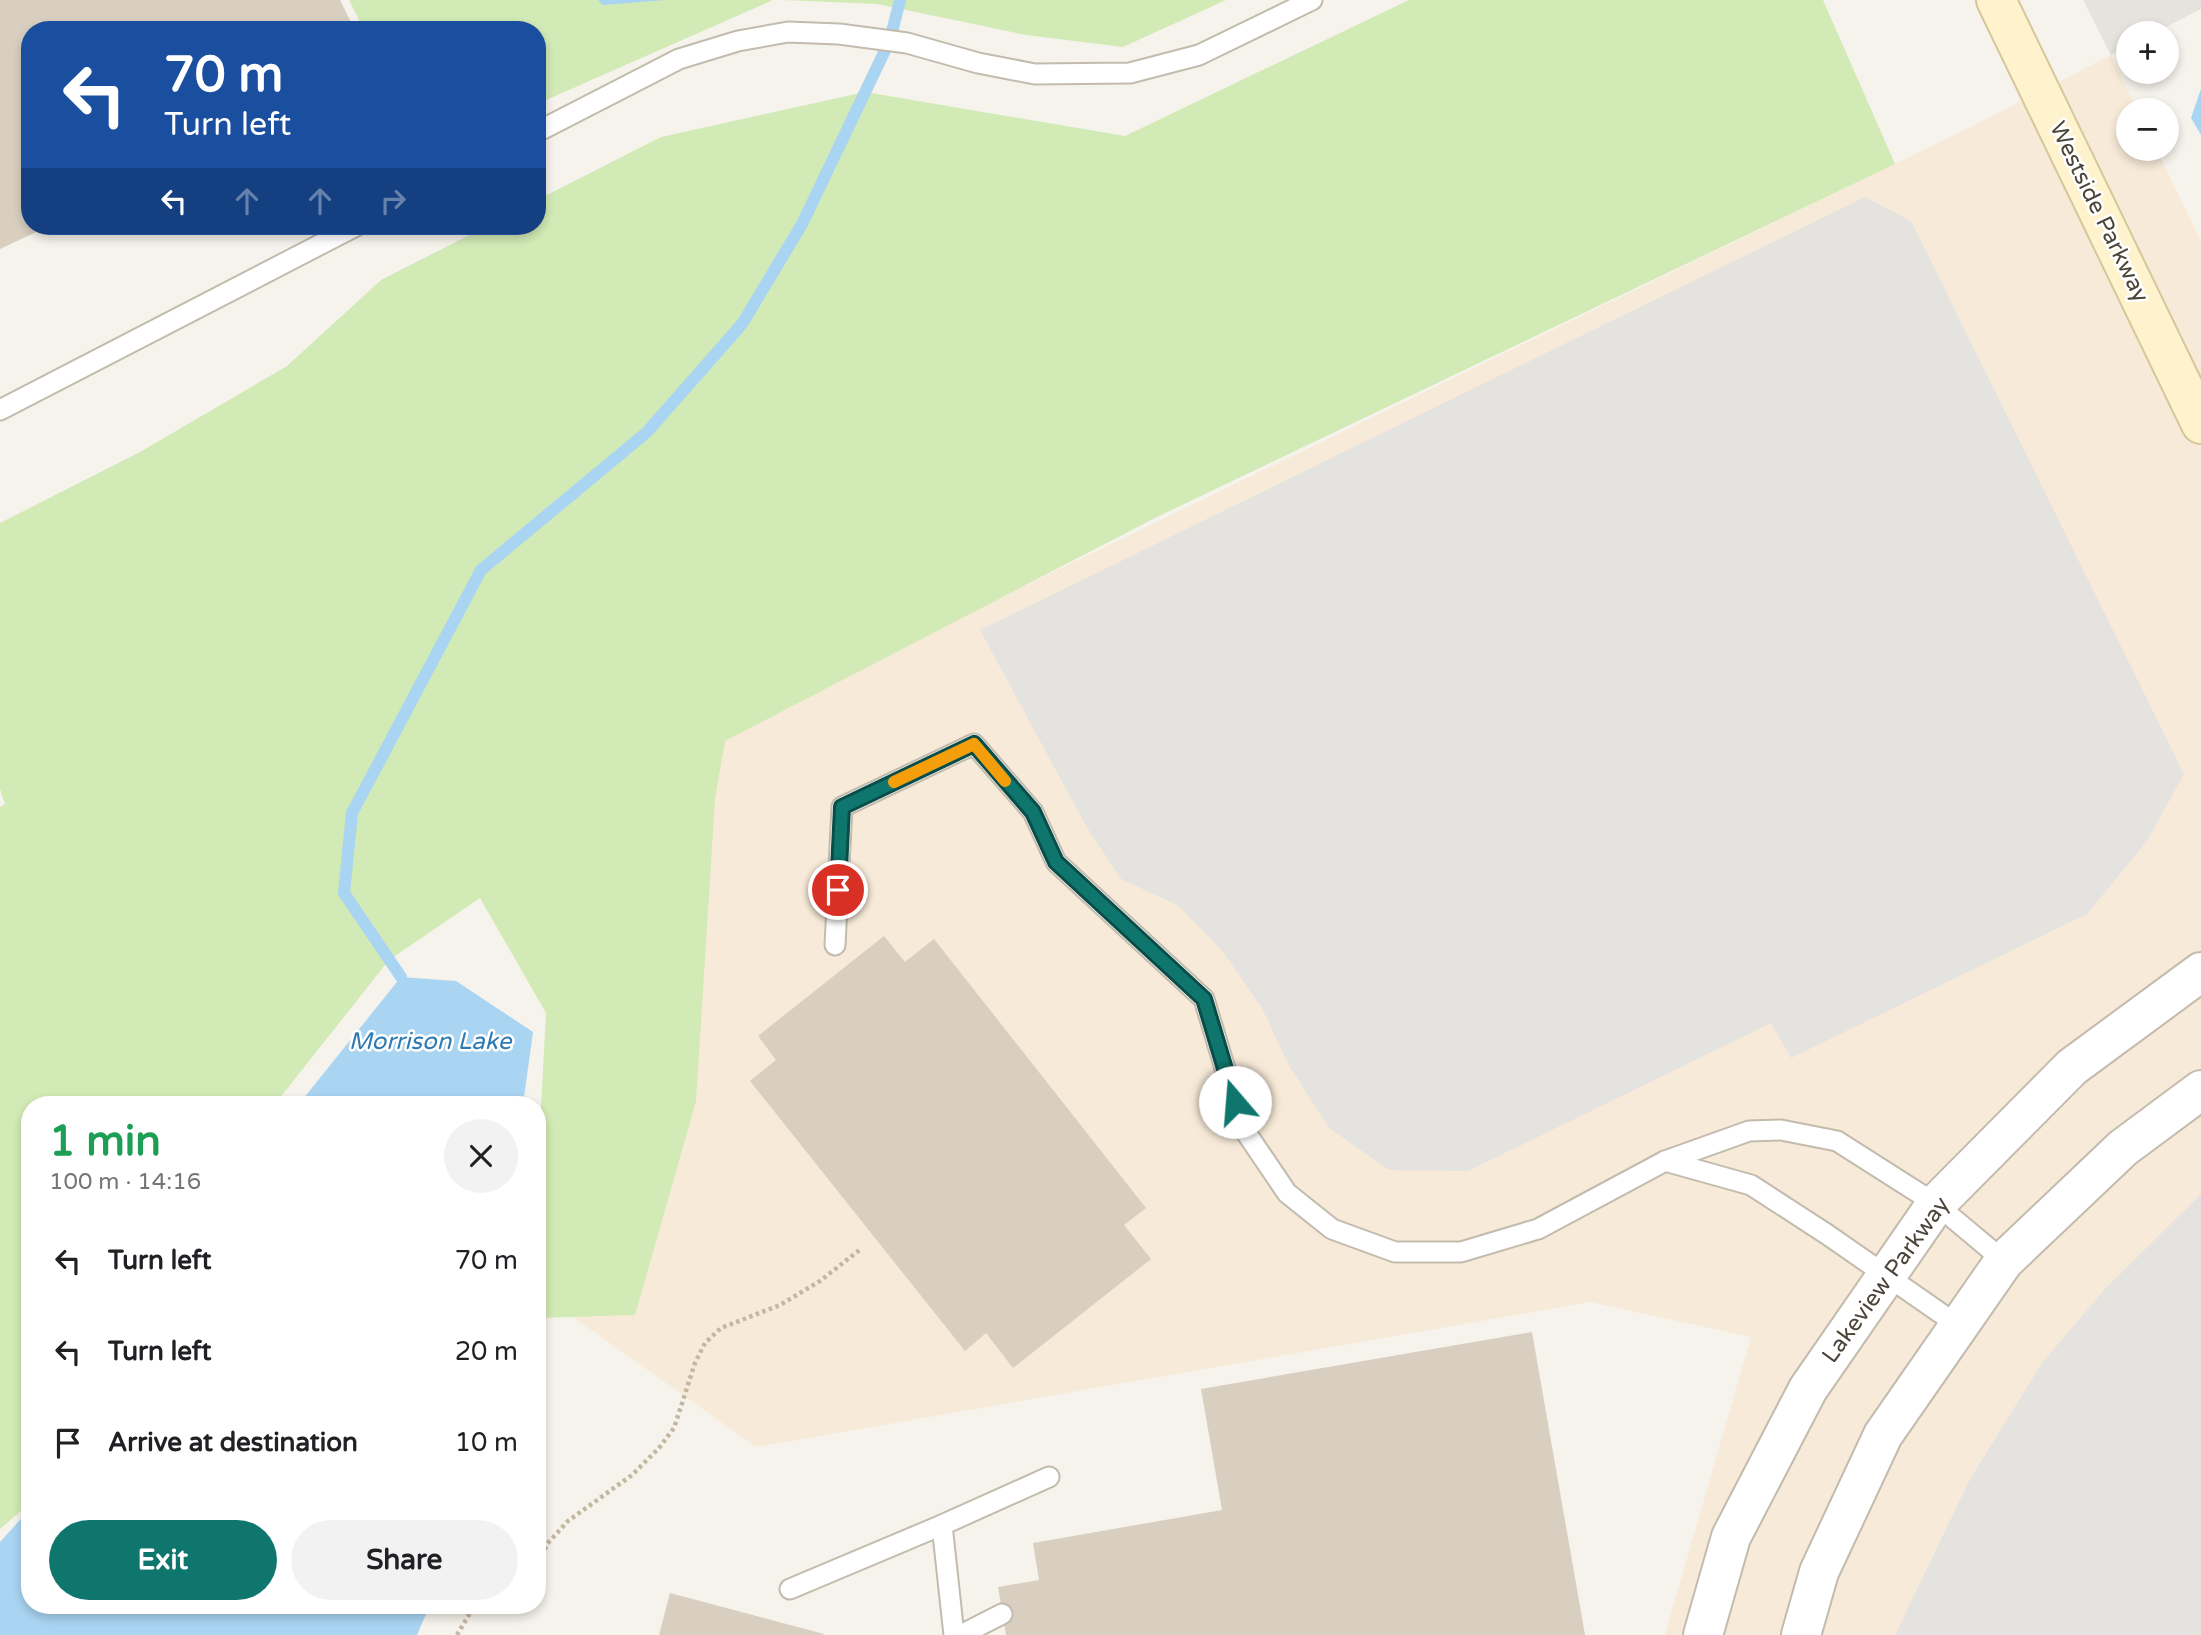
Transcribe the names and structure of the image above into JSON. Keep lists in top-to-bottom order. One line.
{"streets":{"main road":["Westside Parkway"],"street":["Lakeview Parkway"]},"water":["Morrison Lake"],"page":{"map_buttons":["+","−"],"turn":["70 m","Turn left"],"heading":["1 min","100 m · 14:16"],"list":[{"name":"Turn left","value":"70 m"},{"name":"Turn left","value":"20 m"},{"name":"Arrive at destination","value":"10 m"}],"buttons":["Exit","Share"]}}
